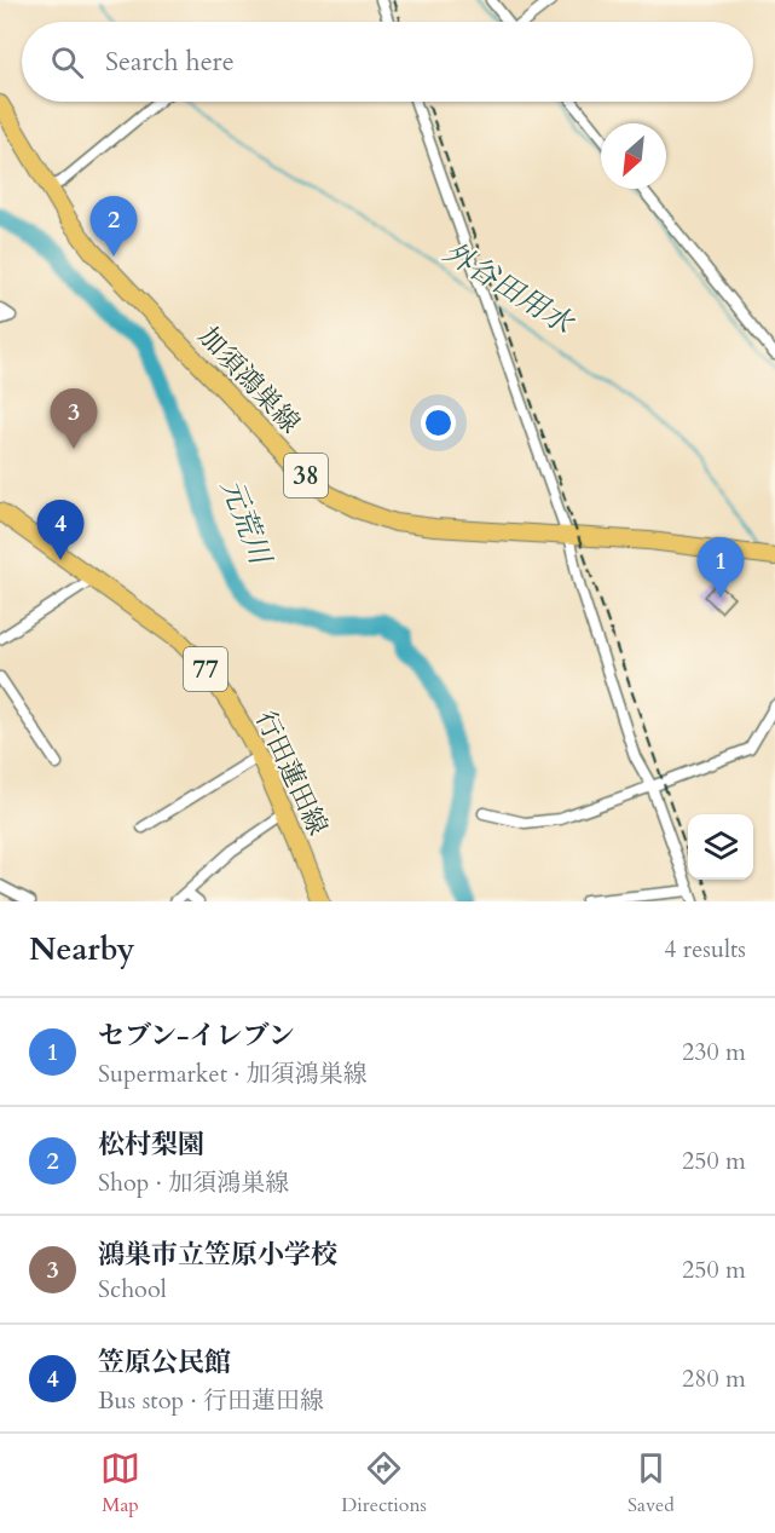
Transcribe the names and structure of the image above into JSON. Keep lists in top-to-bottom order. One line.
{"streets":{"main road":["加須鴻巣線","38","77","行田蓮田線"]},"water":["外谷田用水","元荒川"],"north":"bottom left","page":{"search":"Search here","pins":["2","3","4","1"],"heading":["Nearby","4 results"],"list":[{"mark":"1","name":"セブン-イレブン","note":"Supermarket · 加須鴻巣線","value":"230 m"},{"mark":"2","name":"松村梨園","note":"Shop · 加須鴻巣線","value":"250 m"},{"mark":"3","name":"鴻巣市立笠原小学校","note":"School","value":"250 m"},{"mark":"4","name":"笠原公民館","note":"Bus stop · 行田蓮田線","value":"280 m"}],"nav":["Map","Directions","Saved"]}}
